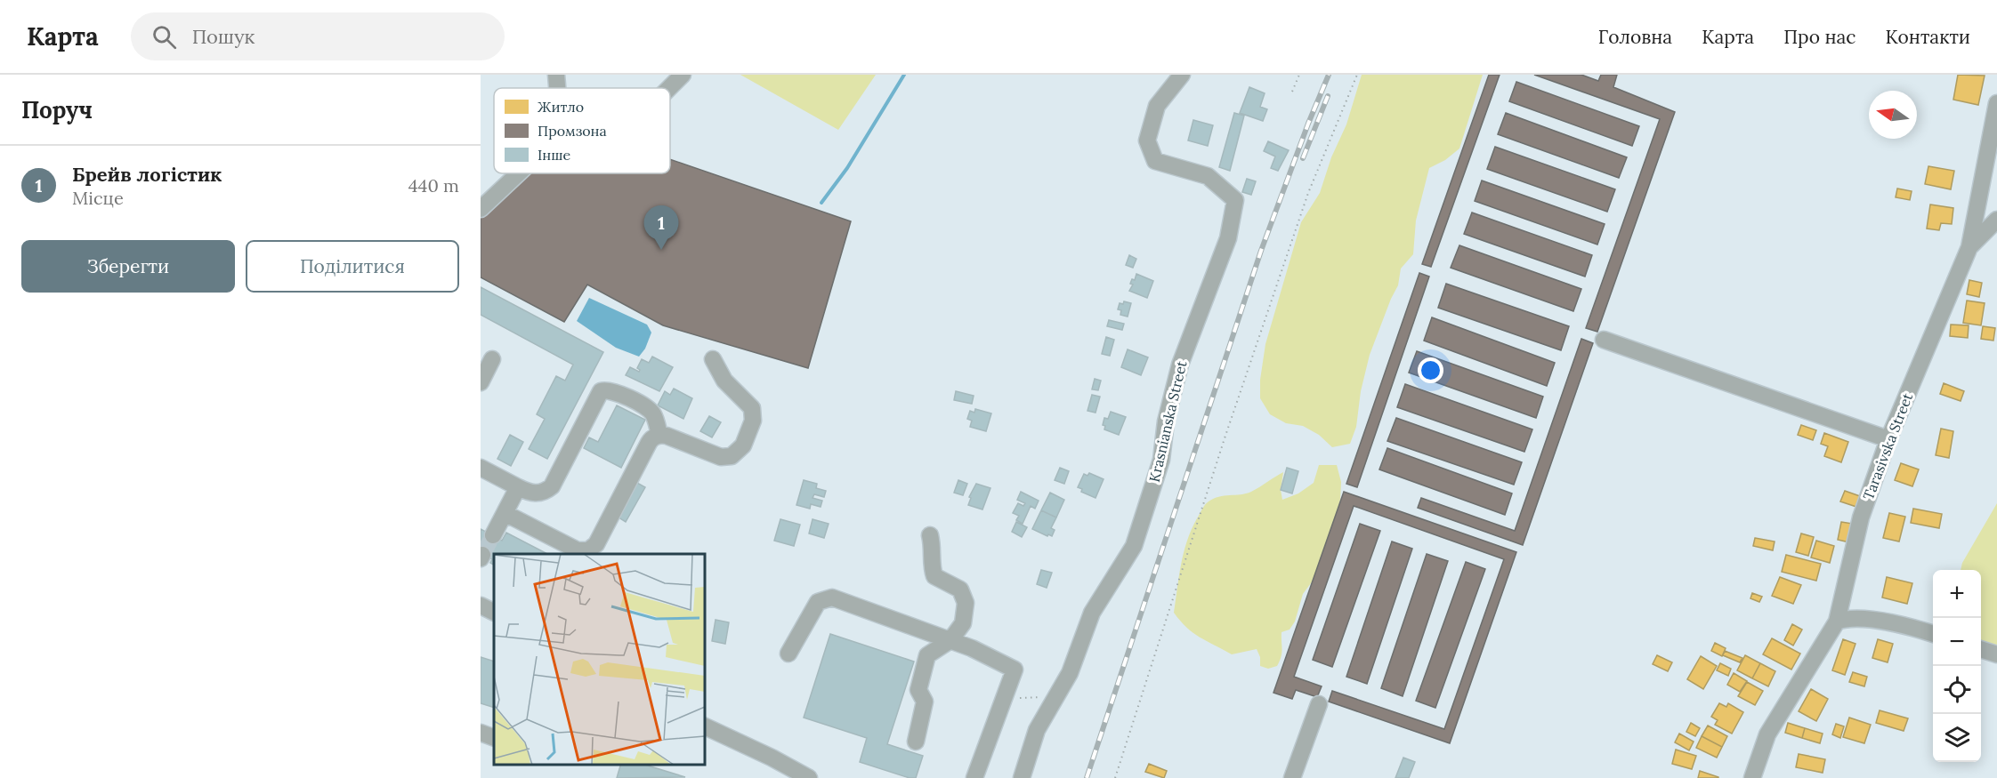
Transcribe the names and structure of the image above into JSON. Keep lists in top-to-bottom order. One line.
{"streets":{"street":["Krasnianska Street","Tarasivska Street"]},"legend":["Житло","Промзона","Інше"],"north":"left","page":{"header":"Карта","search":"Пошук","nav":["Головна","Карта","Про нас","Контакти"],"heading":"Поруч","list":[{"mark":"1","name":"Брейв логістик","note":"Місце","value":"440 m"}],"pins":"1","buttons":["Зберегти","Поділитися"],"map_buttons":["+","−"]}}
